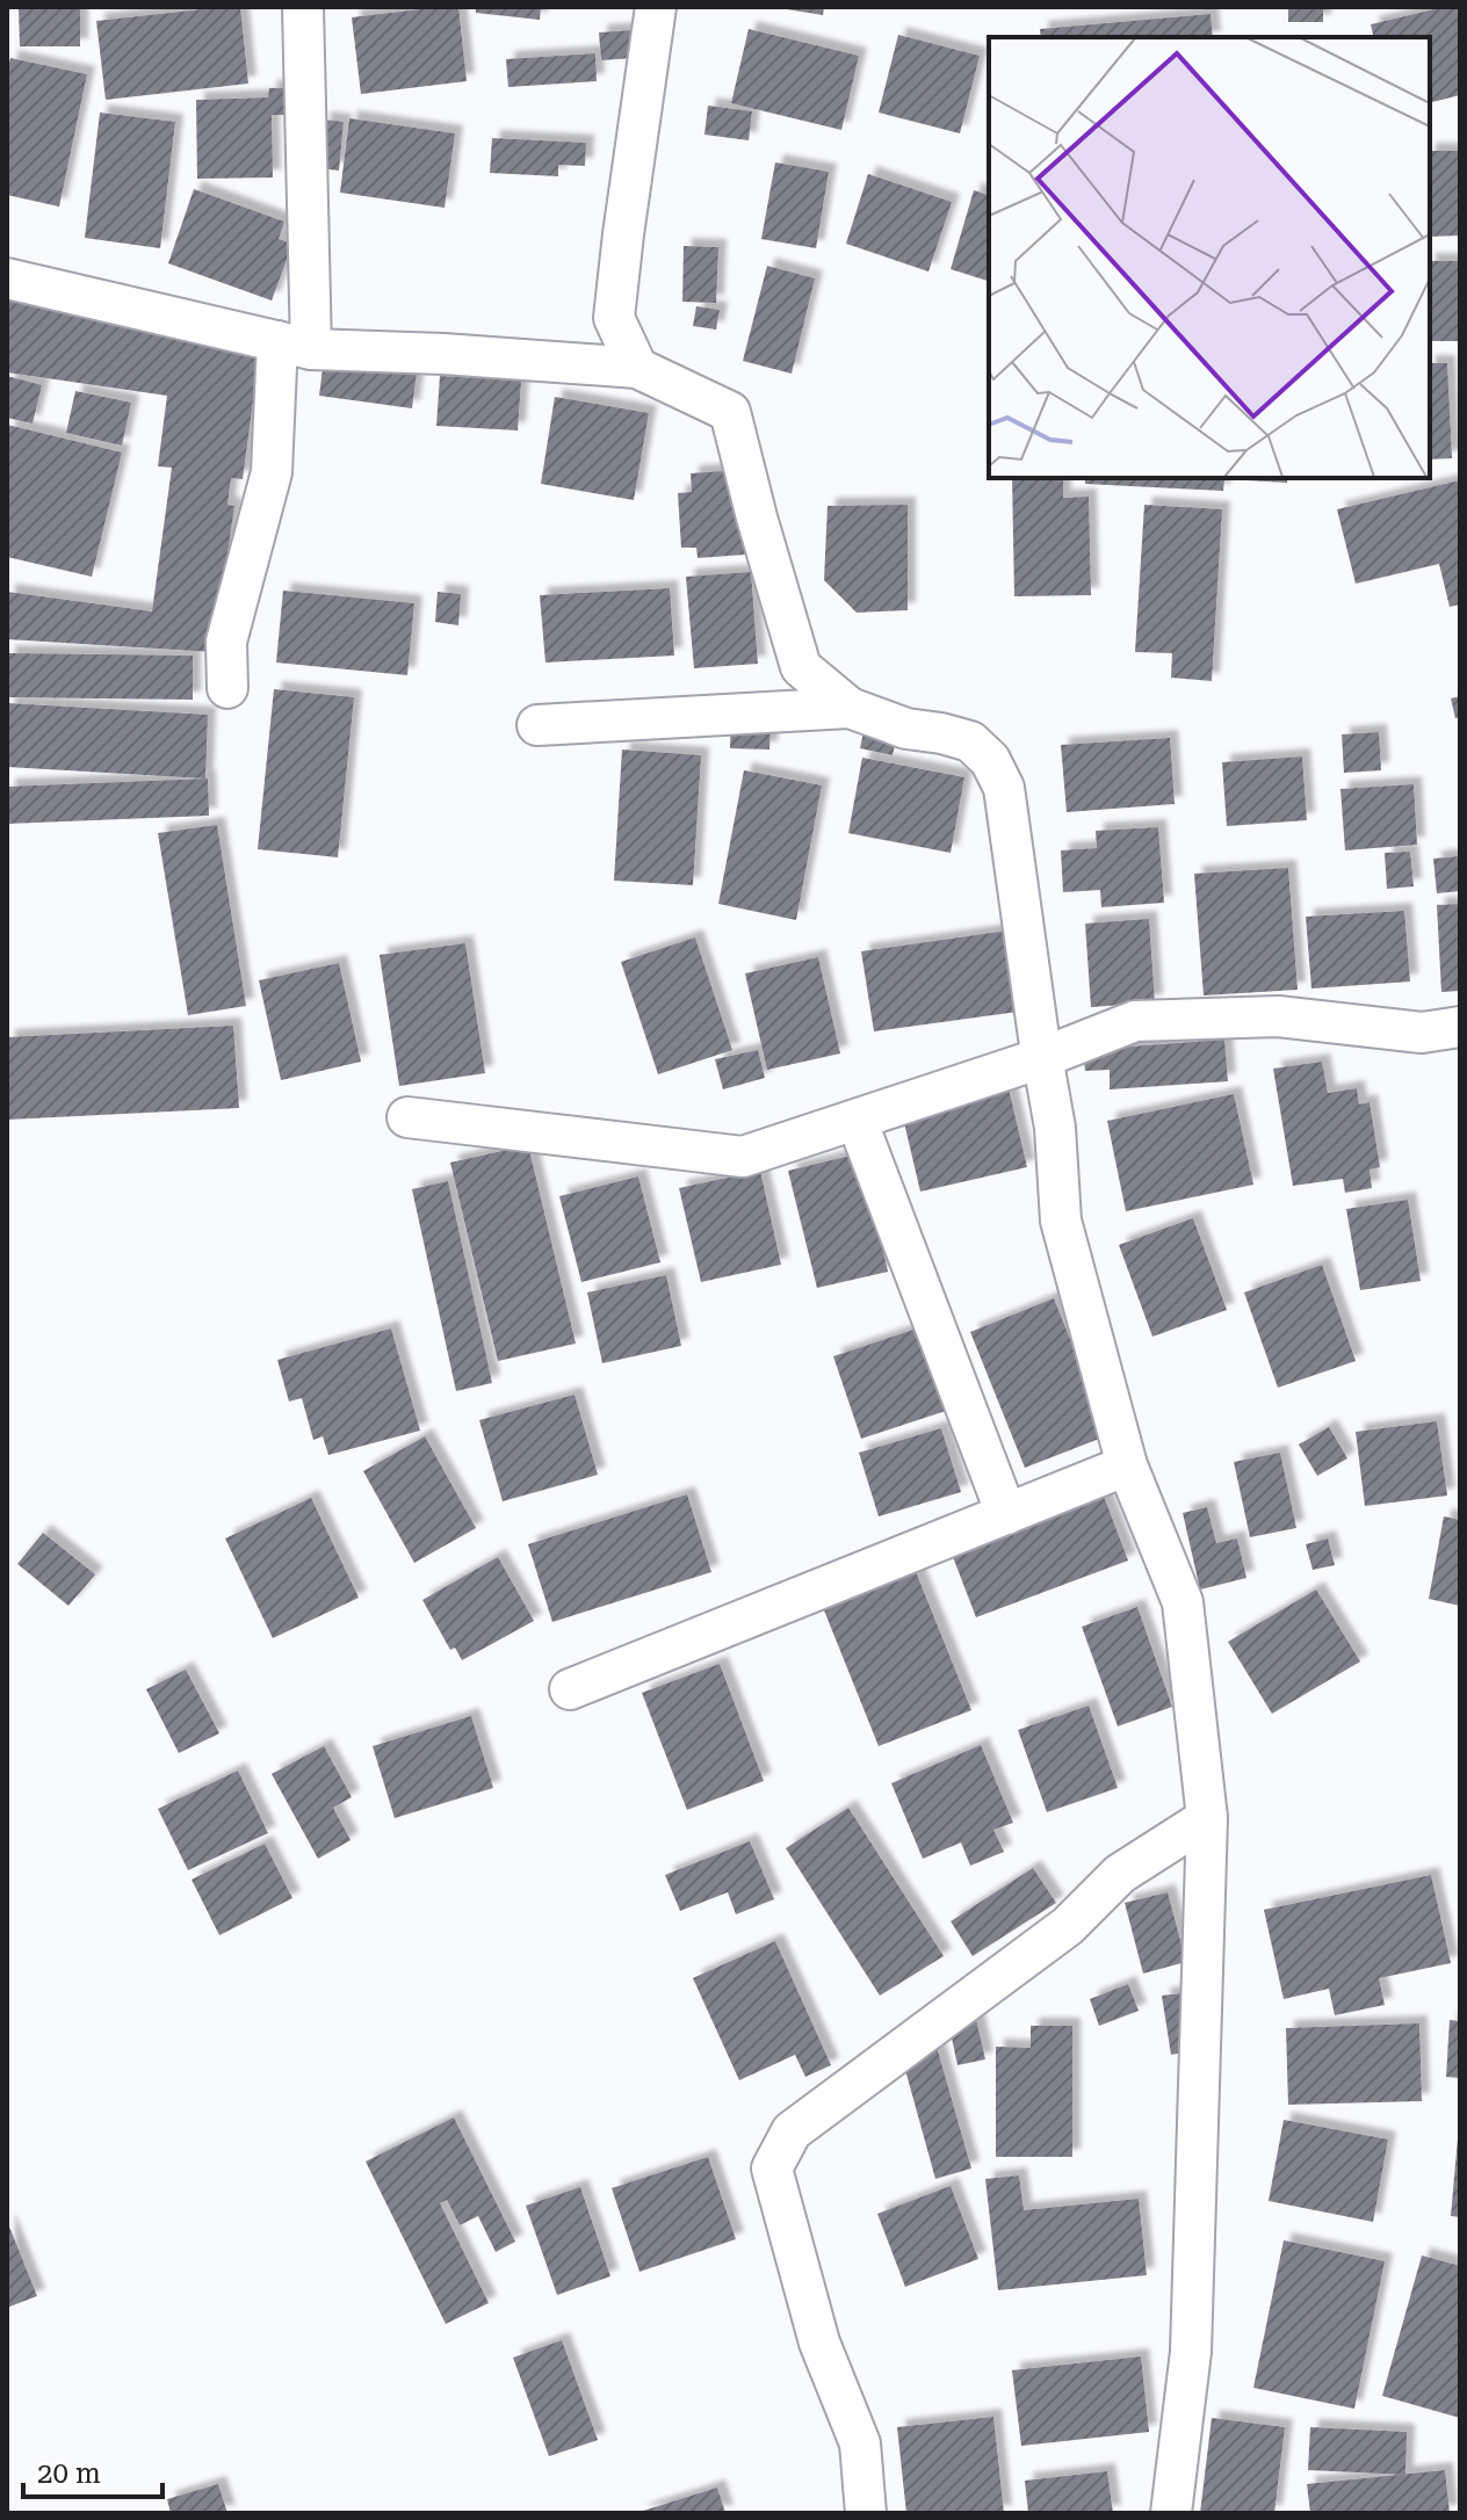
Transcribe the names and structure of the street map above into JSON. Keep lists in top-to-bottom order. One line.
{"scale_bar":"20 m"}
